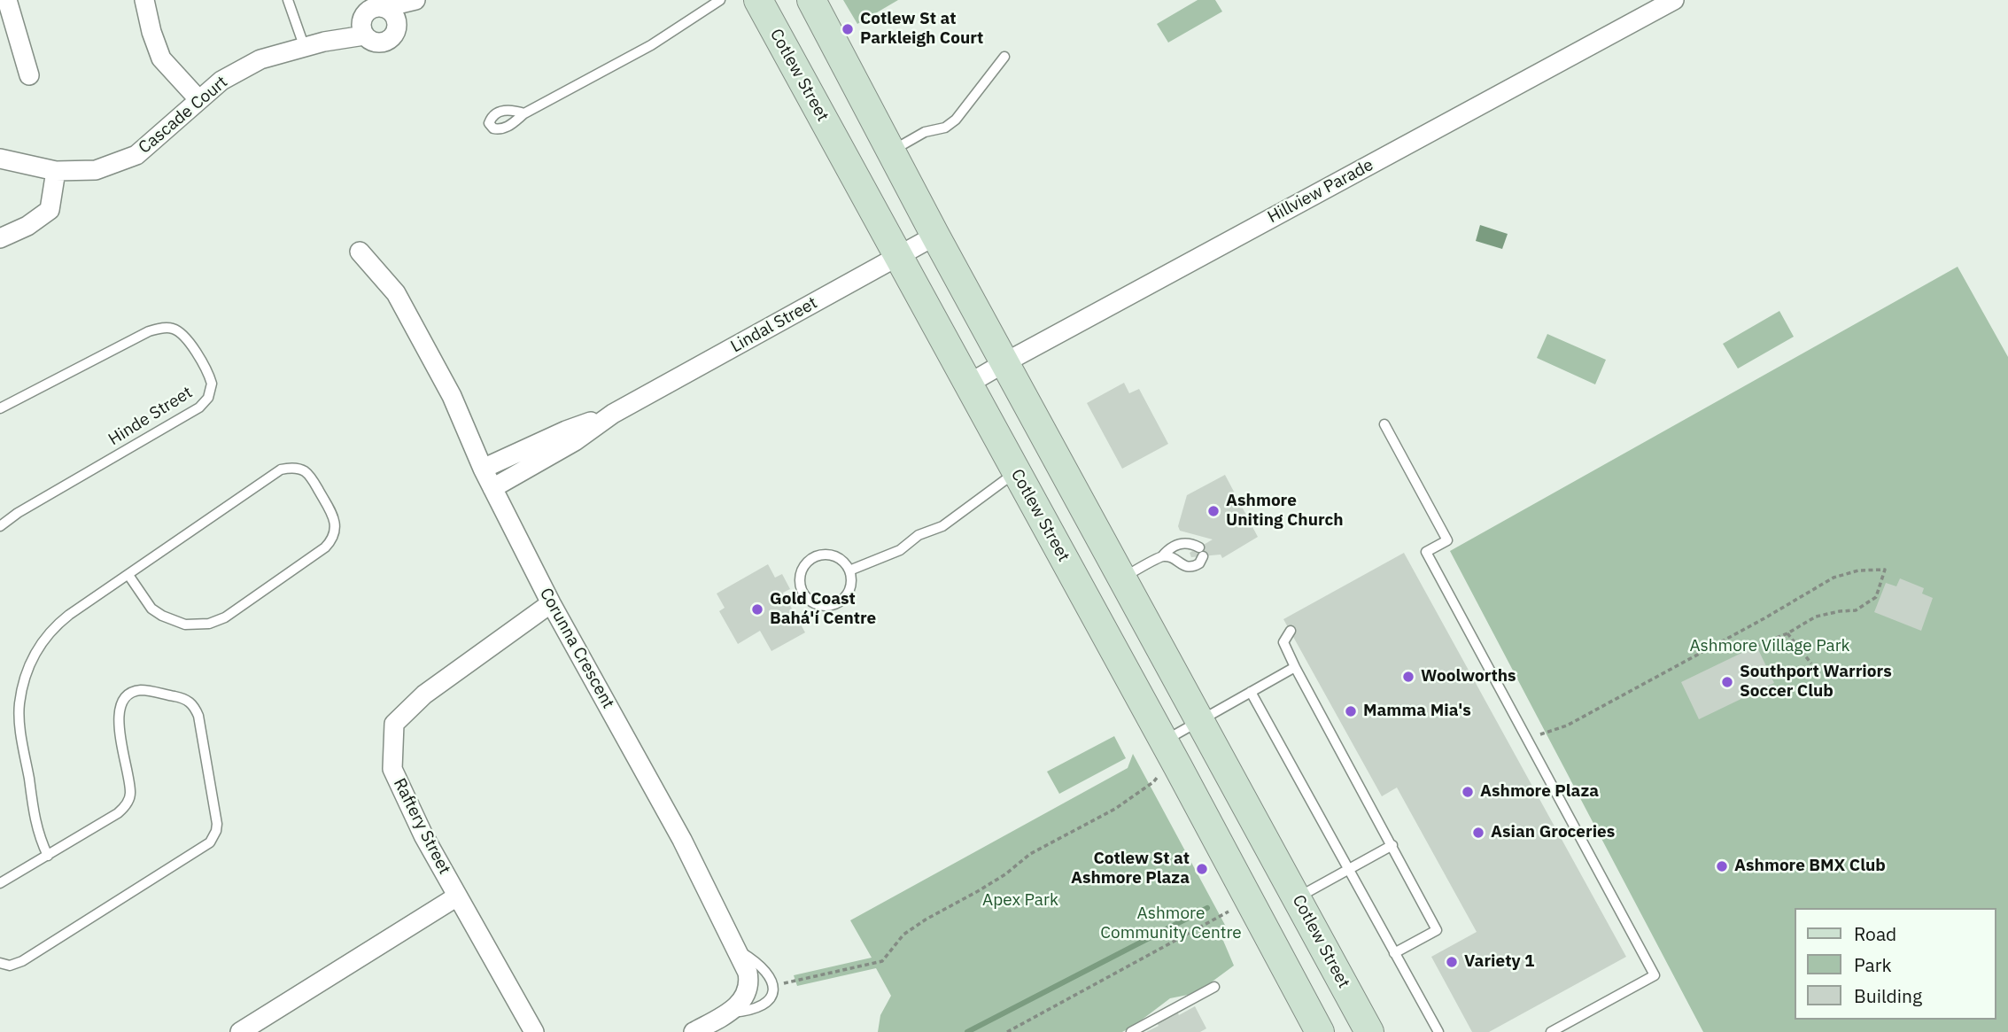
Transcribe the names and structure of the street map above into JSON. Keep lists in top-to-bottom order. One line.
{"streets":{"main road":["Cotlew Street"],"street":["Cascade Court","Hillview Parade","Lindal Street","Corunna Crescent","Raftery Street"],"lane":["Hinde Street"]},"crossings":[["Cotlew Street","Hillview Parade"],["Cotlew Street","Lindal Street"],["Lindal Street","Corunna Crescent"],["Corunna Crescent","Raftery Street"]],"parks":["Ashmore Village Park","Apex Park","Ashmore Community Centre"],"places":["Cotlew St at Parkleigh Court","Ashmore Uniting Church","Gold Coast Bahá'í Centre","Woolworths","Southport Warriors Soccer Club","Mamma Mia's","Ashmore Plaza","Asian Groceries","Ashmore BMX Club","Cotlew St at Ashmore Plaza","Variety 1"],"legend":["Road","Park","Building"]}
